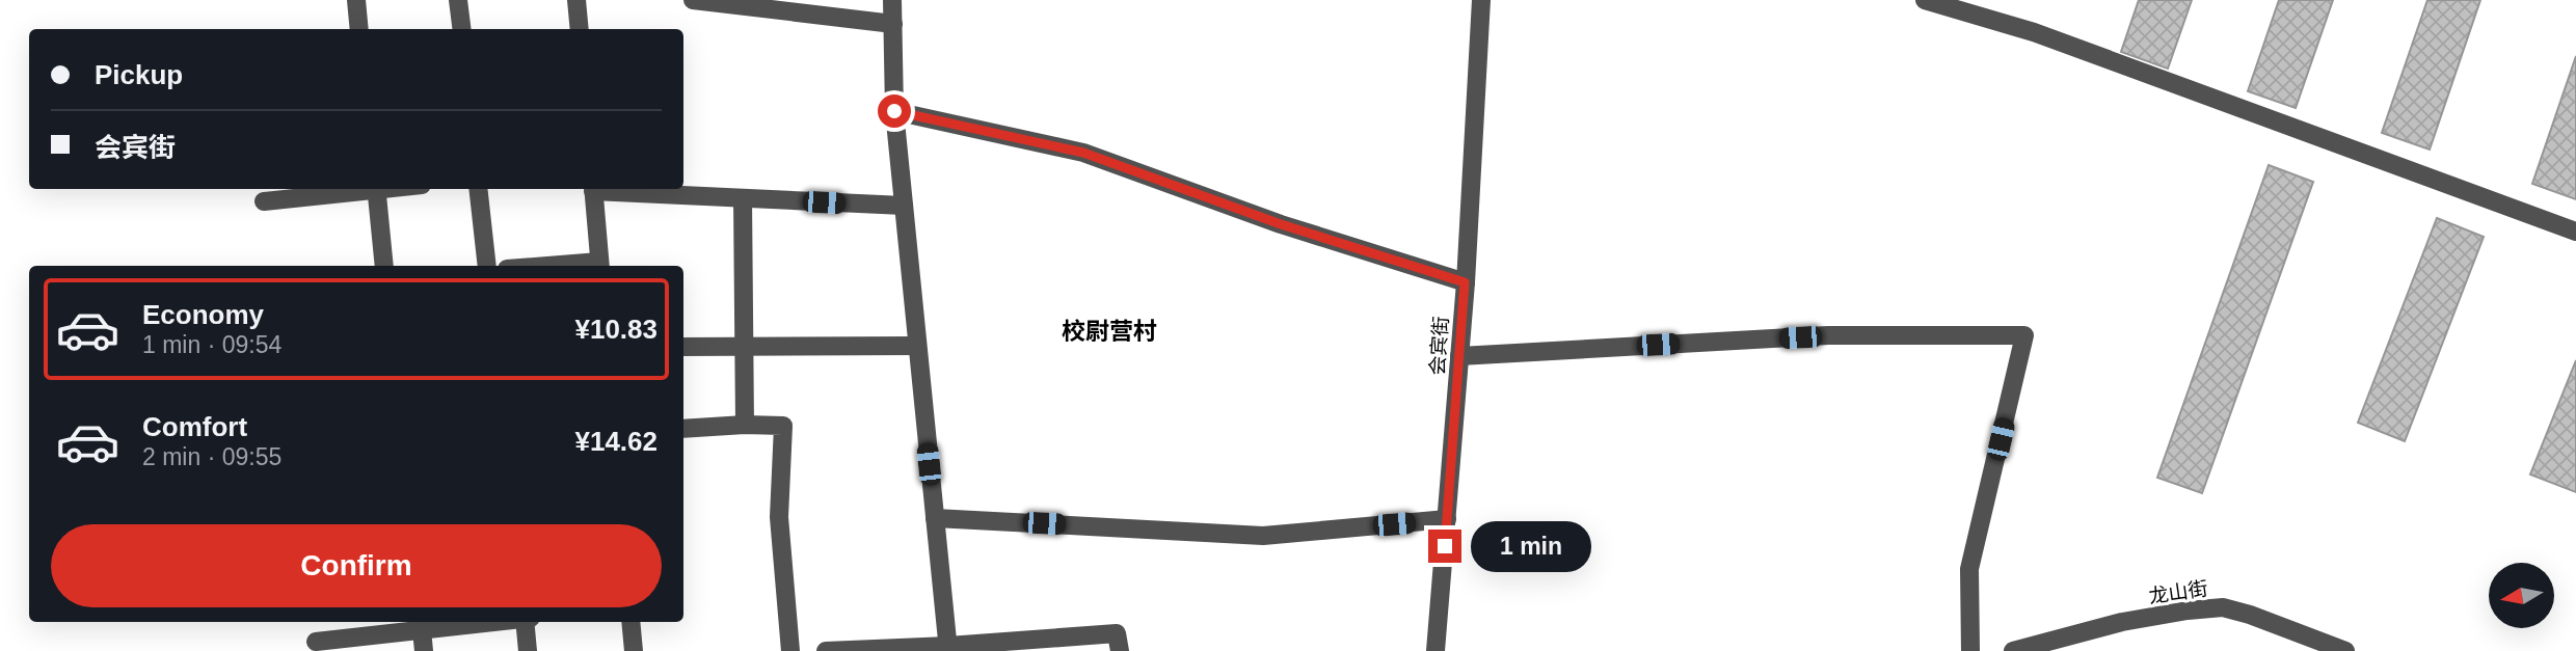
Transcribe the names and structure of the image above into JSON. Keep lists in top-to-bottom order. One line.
{"streets":{"street":["会宾街","龙山街"]},"districts":["校尉营村"],"north":"left","page":{"banner":["Pickup","会宾街"],"list":[{"name":"Economy","note":"1 min · 09:54","value":"¥10.83"},{"name":"Comfort","note":"2 min · 09:55","value":"¥14.62"}],"buttons":"Confirm","bubble":"1 min"}}
